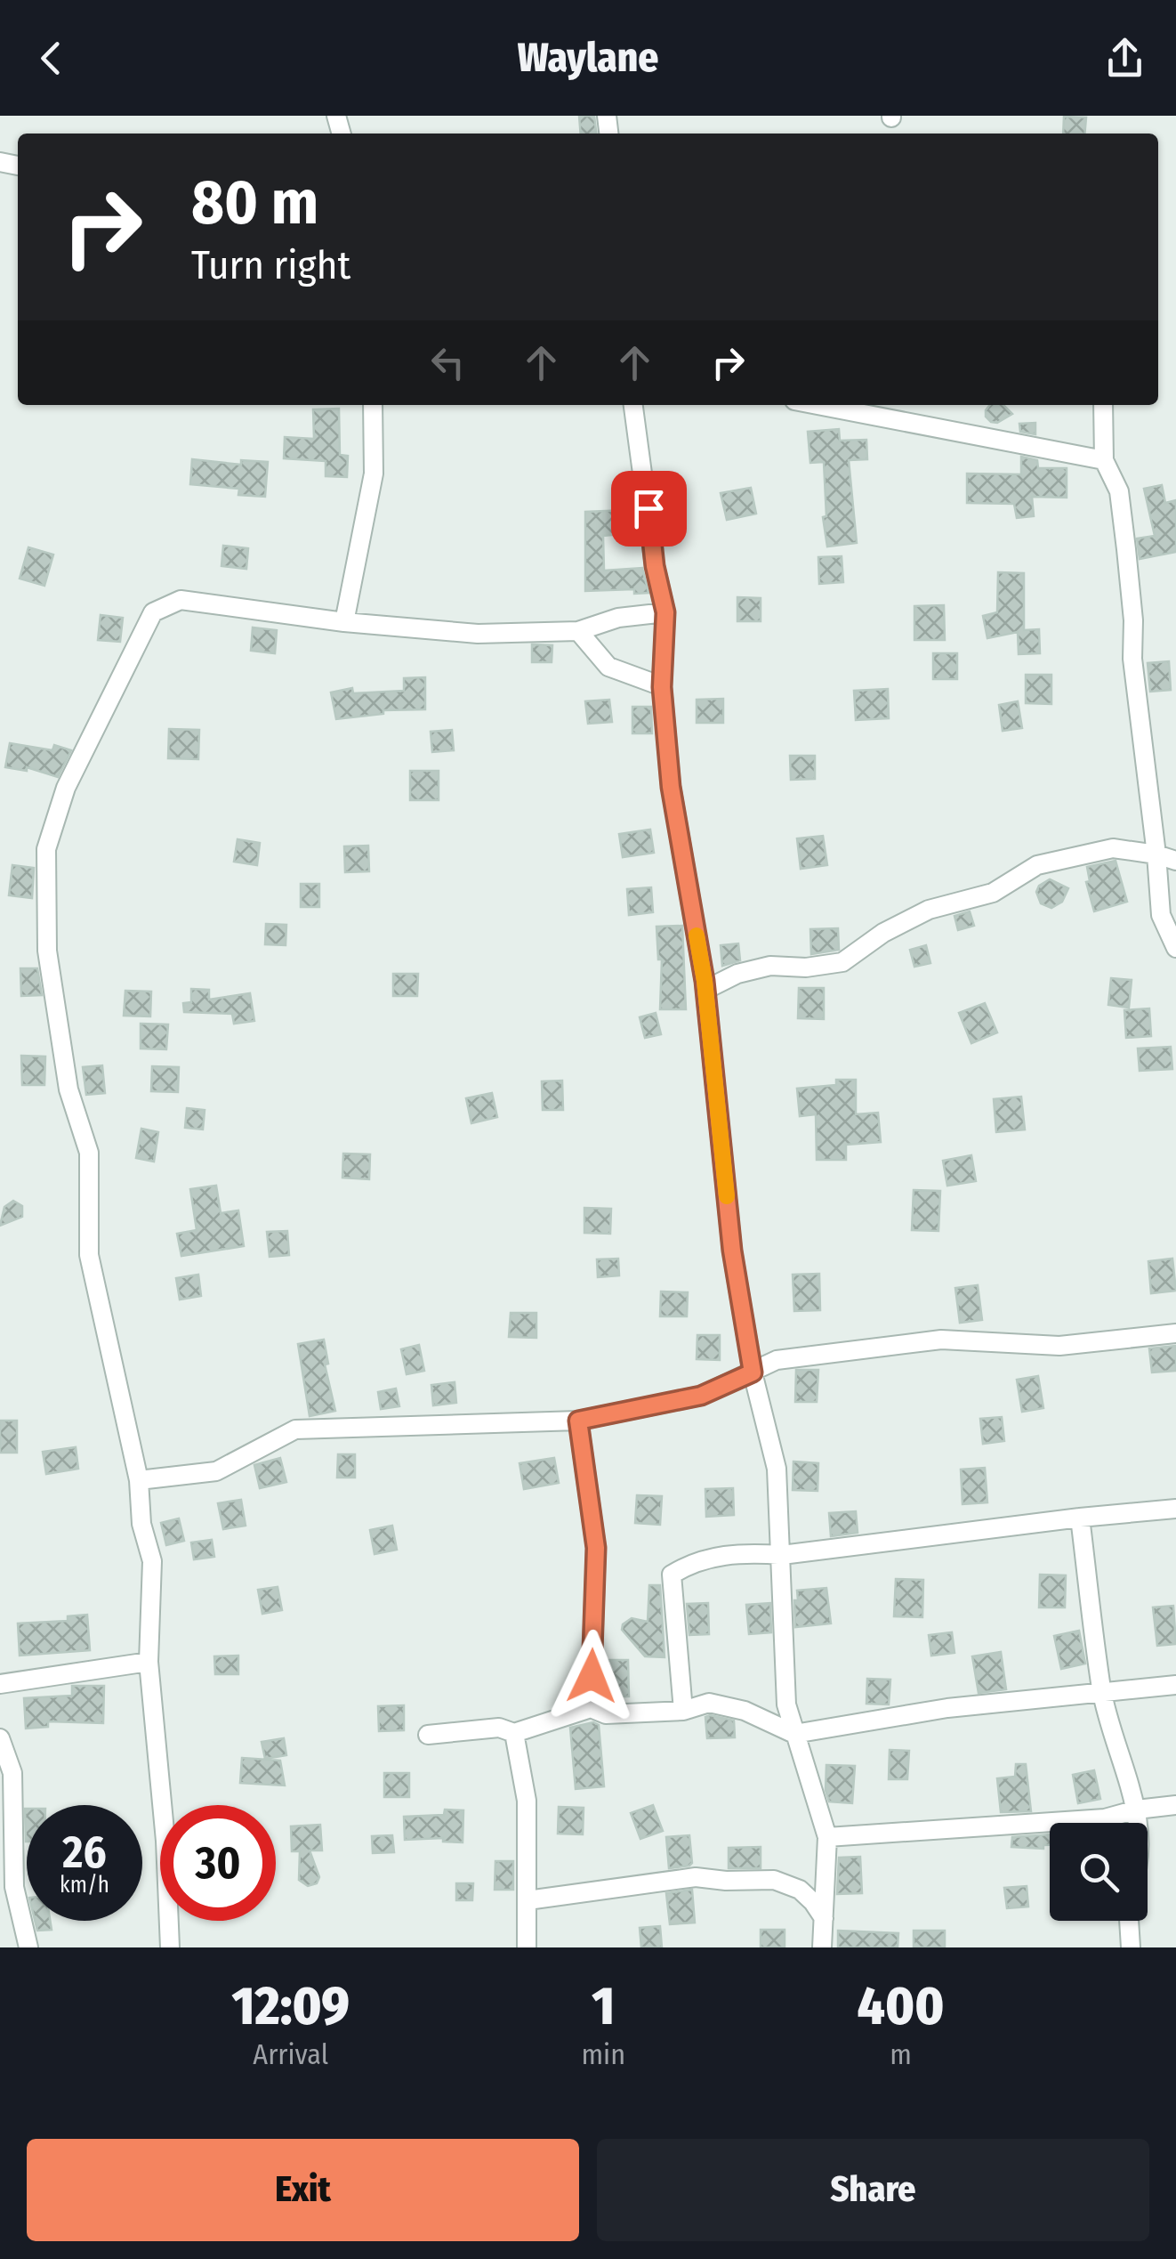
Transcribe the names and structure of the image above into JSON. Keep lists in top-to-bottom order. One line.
{"page":{"header":"Waylane","turn":["80 m","Turn right"],"speed":"26 km/h","limit":"30","eta":["12:09","Arrival","1","min","400","m"],"buttons":["Exit","Share"]}}
